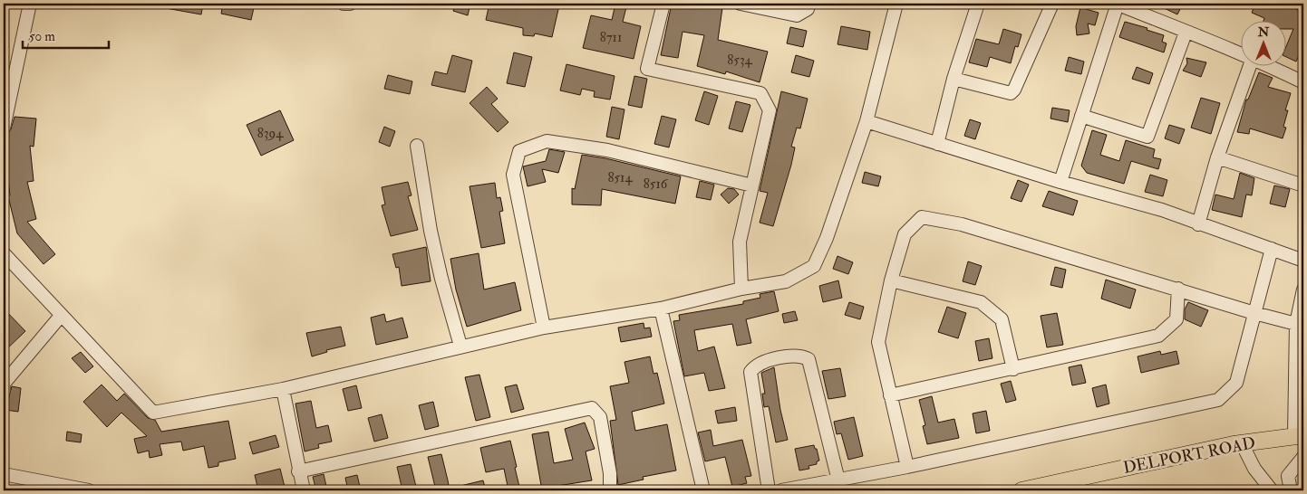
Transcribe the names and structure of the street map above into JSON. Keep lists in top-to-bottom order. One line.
{"streets":{"main road":["DELPORT ROAD"]},"house_numbers":["8711","8534","8394","8514","8516"],"scale_bar":"50 m","north":"top"}
